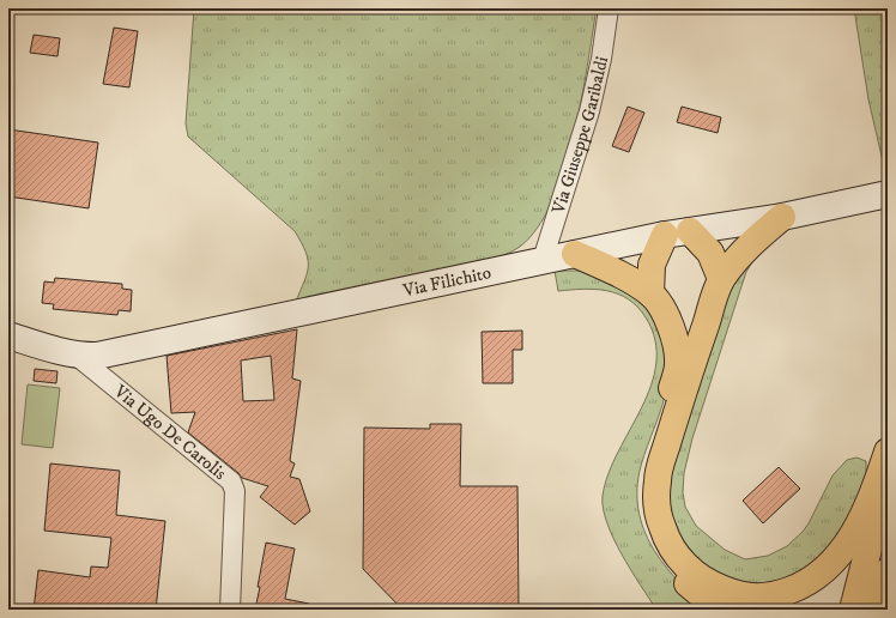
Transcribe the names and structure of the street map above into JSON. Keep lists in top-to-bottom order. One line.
{"streets":{"street":["Via Giuseppe Garibaldi","Via Filichito","Via Ugo De Carolis"]},"crossings":[["Via Giuseppe Garibaldi","Via Filichito"],["Via Filichito","Via Ugo De Carolis"]]}
